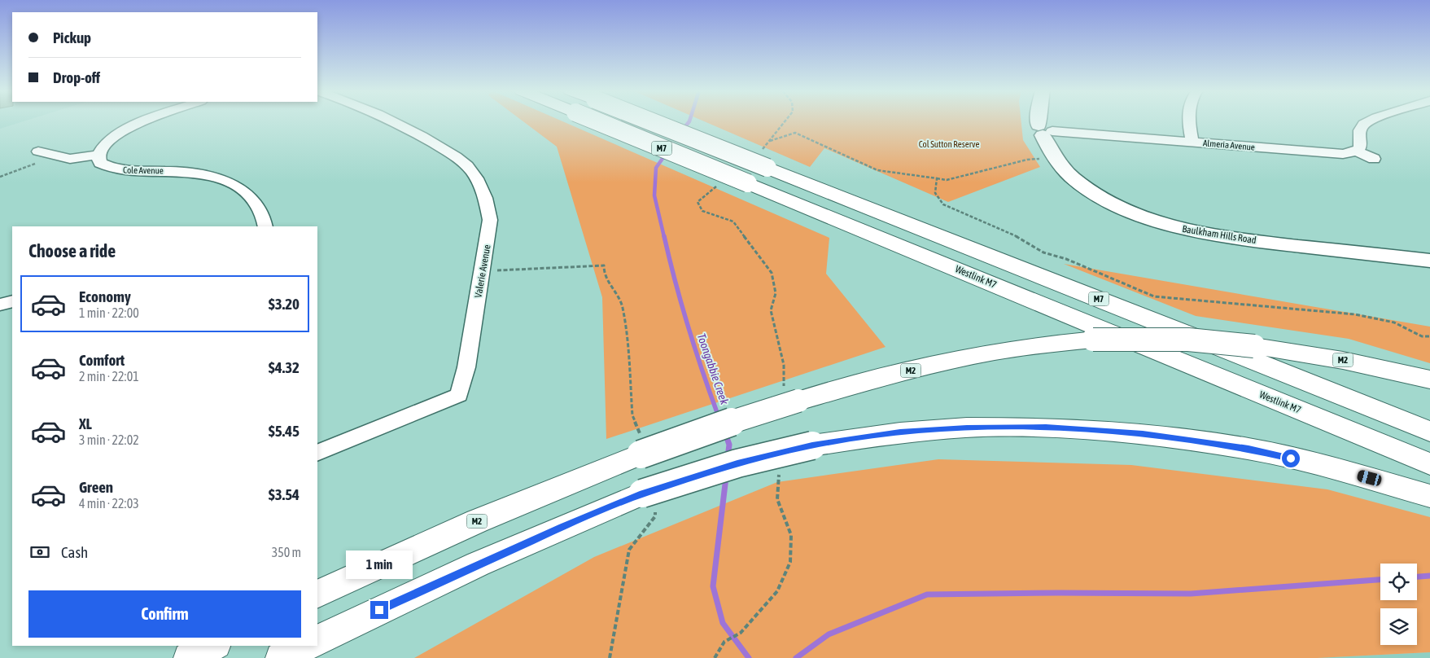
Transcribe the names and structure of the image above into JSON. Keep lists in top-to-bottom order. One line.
{"streets":{"highway":["M7","Westlink M7","M2"],"street":["Almeria Avenue","Cole Avenue","Baulkham Hills Road","Valerie Avenue"]},"crossings":[["Almeria Avenue","Baulkham Hills Road"]],"water":["Toongabbie Creek"],"parks":["Col Sutton Reserve"],"page":{"banner":["Pickup","Drop-off"],"heading":"Choose a ride","list":[{"name":"Economy","note":"1 min · 22:00","value":"$3.20"},{"name":"Comfort","note":"2 min · 22:01","value":"$4.32"},{"name":"XL","note":"3 min · 22:02","value":"$5.45"},{"name":"Green","note":"4 min · 22:03","value":"$3.54"}],"pay":["Cash","350 m"],"bubble":"1 min","buttons":"Confirm"}}
